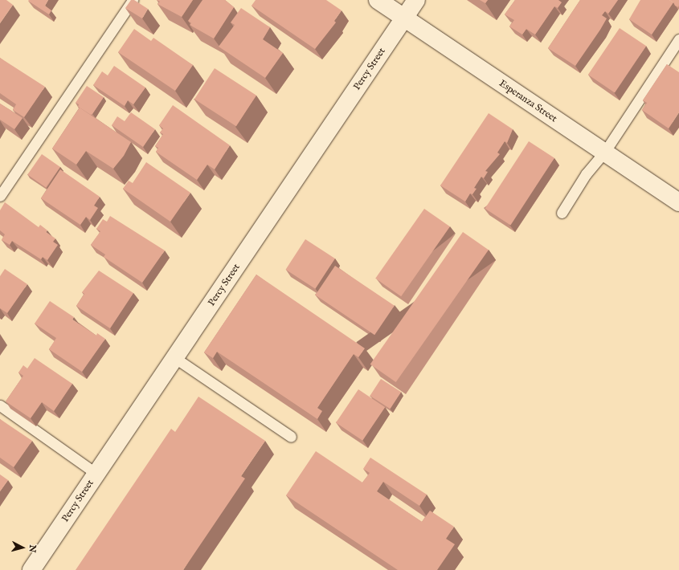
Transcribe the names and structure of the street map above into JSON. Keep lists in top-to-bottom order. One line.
{"streets":{"street":["Percy Street","Esperanza Street"]},"crossings":[["Percy Street","Esperanza Street"]],"north":"right"}
